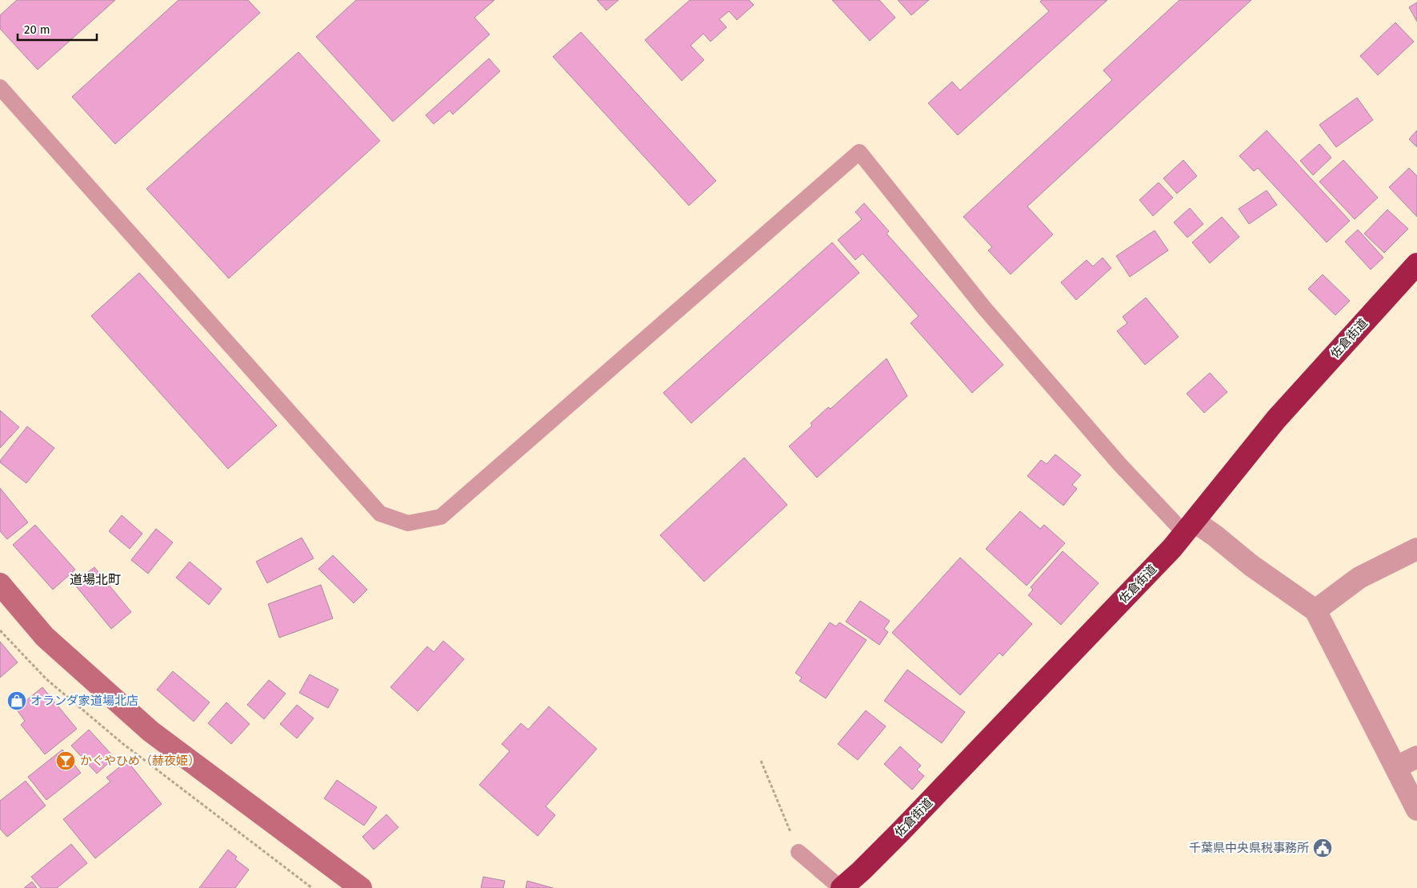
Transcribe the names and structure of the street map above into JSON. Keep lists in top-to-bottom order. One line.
{"streets":{"highway":["佐倉街道"]},"districts":["道場北町"],"places":{"shop":["オランダ家道場北店"],"bar":["かぐやひめ（赫夜姫）"],"public building":["千葉県中央県税事務所"]},"scale_bar":"20 m"}
